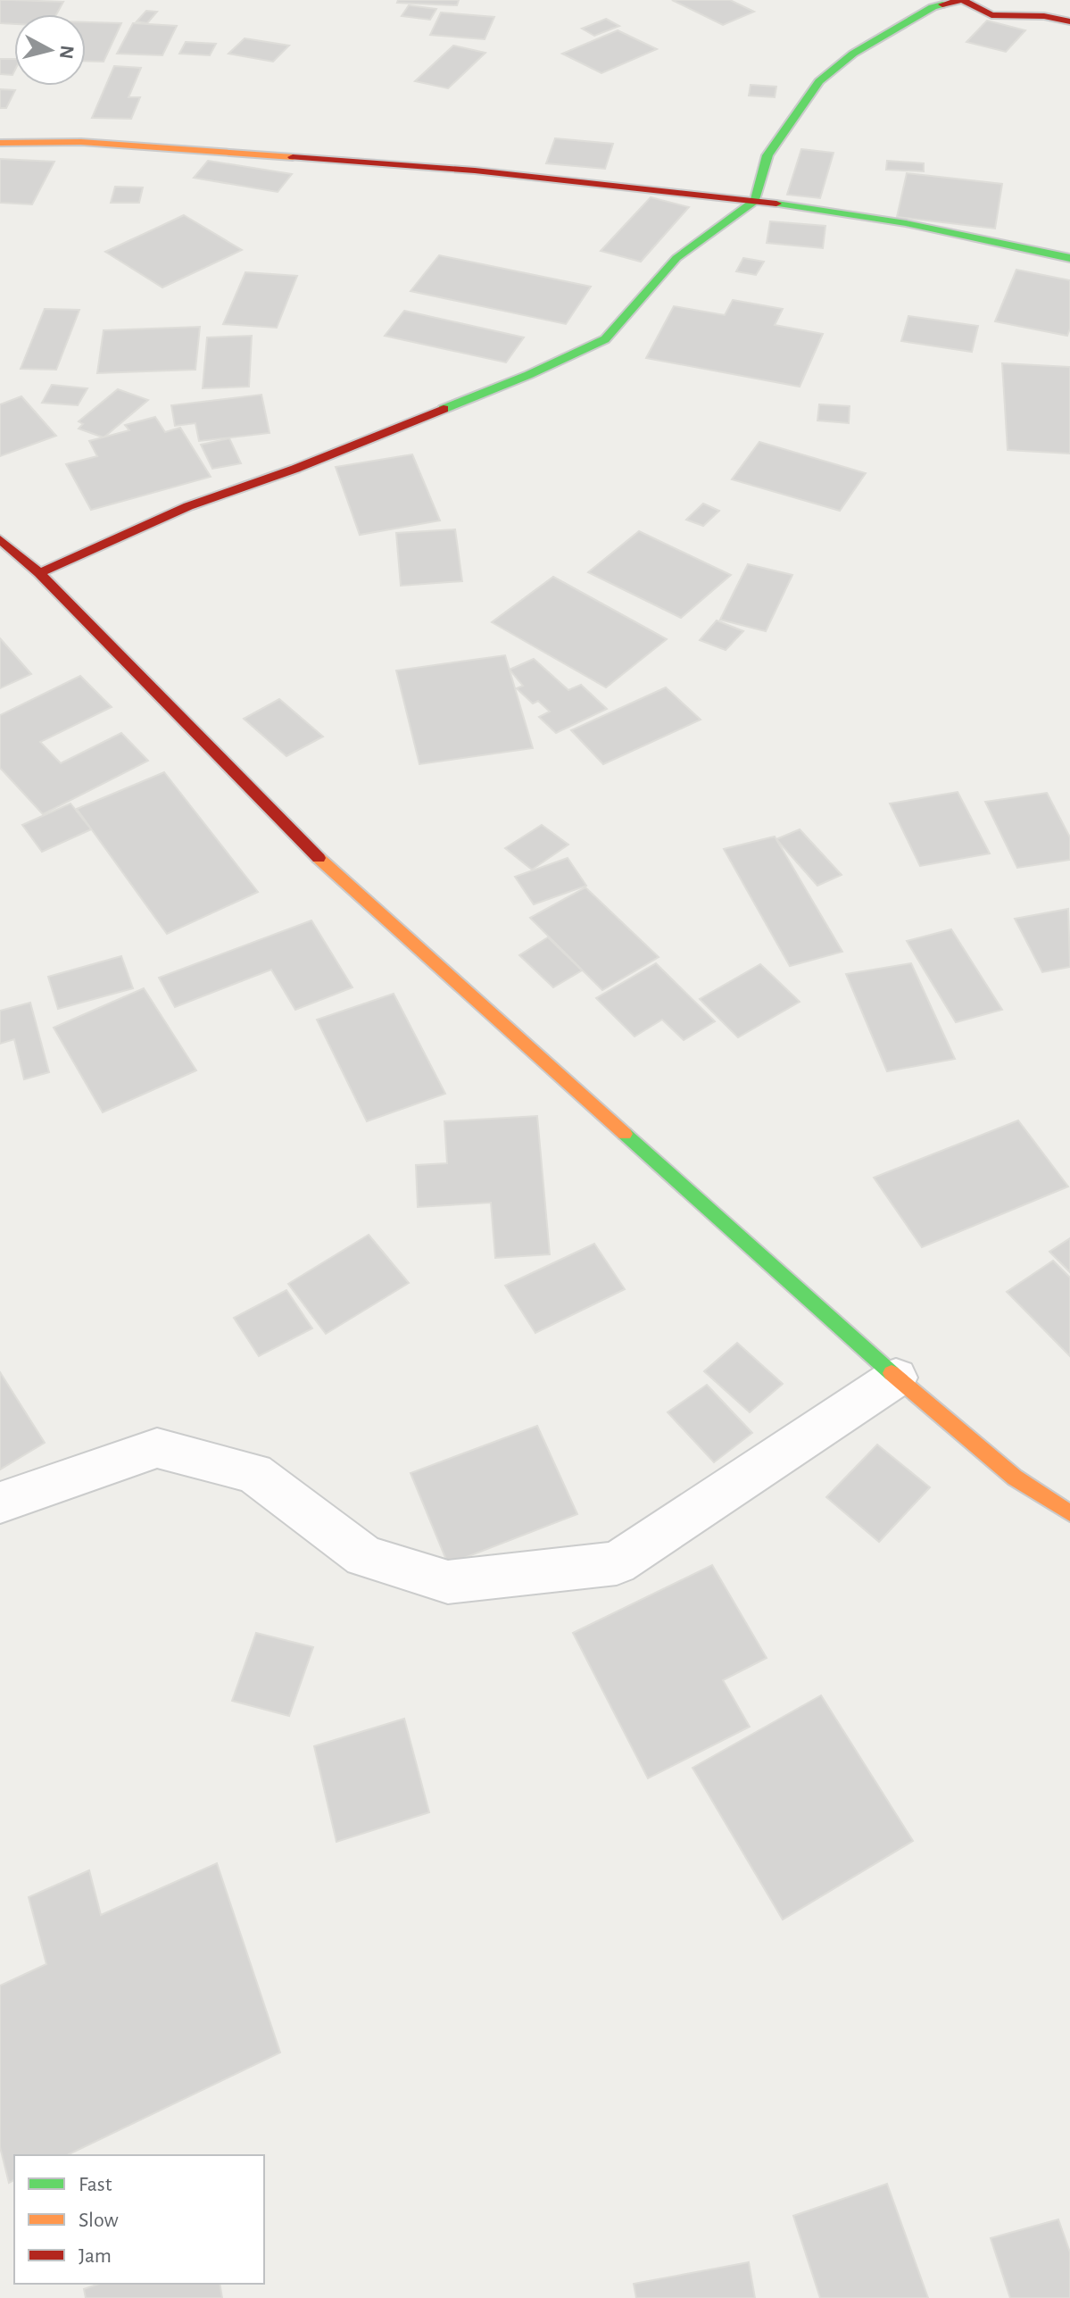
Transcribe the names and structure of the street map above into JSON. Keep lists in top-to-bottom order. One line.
{"legend":["Fast","Slow","Jam"],"north":"right"}
